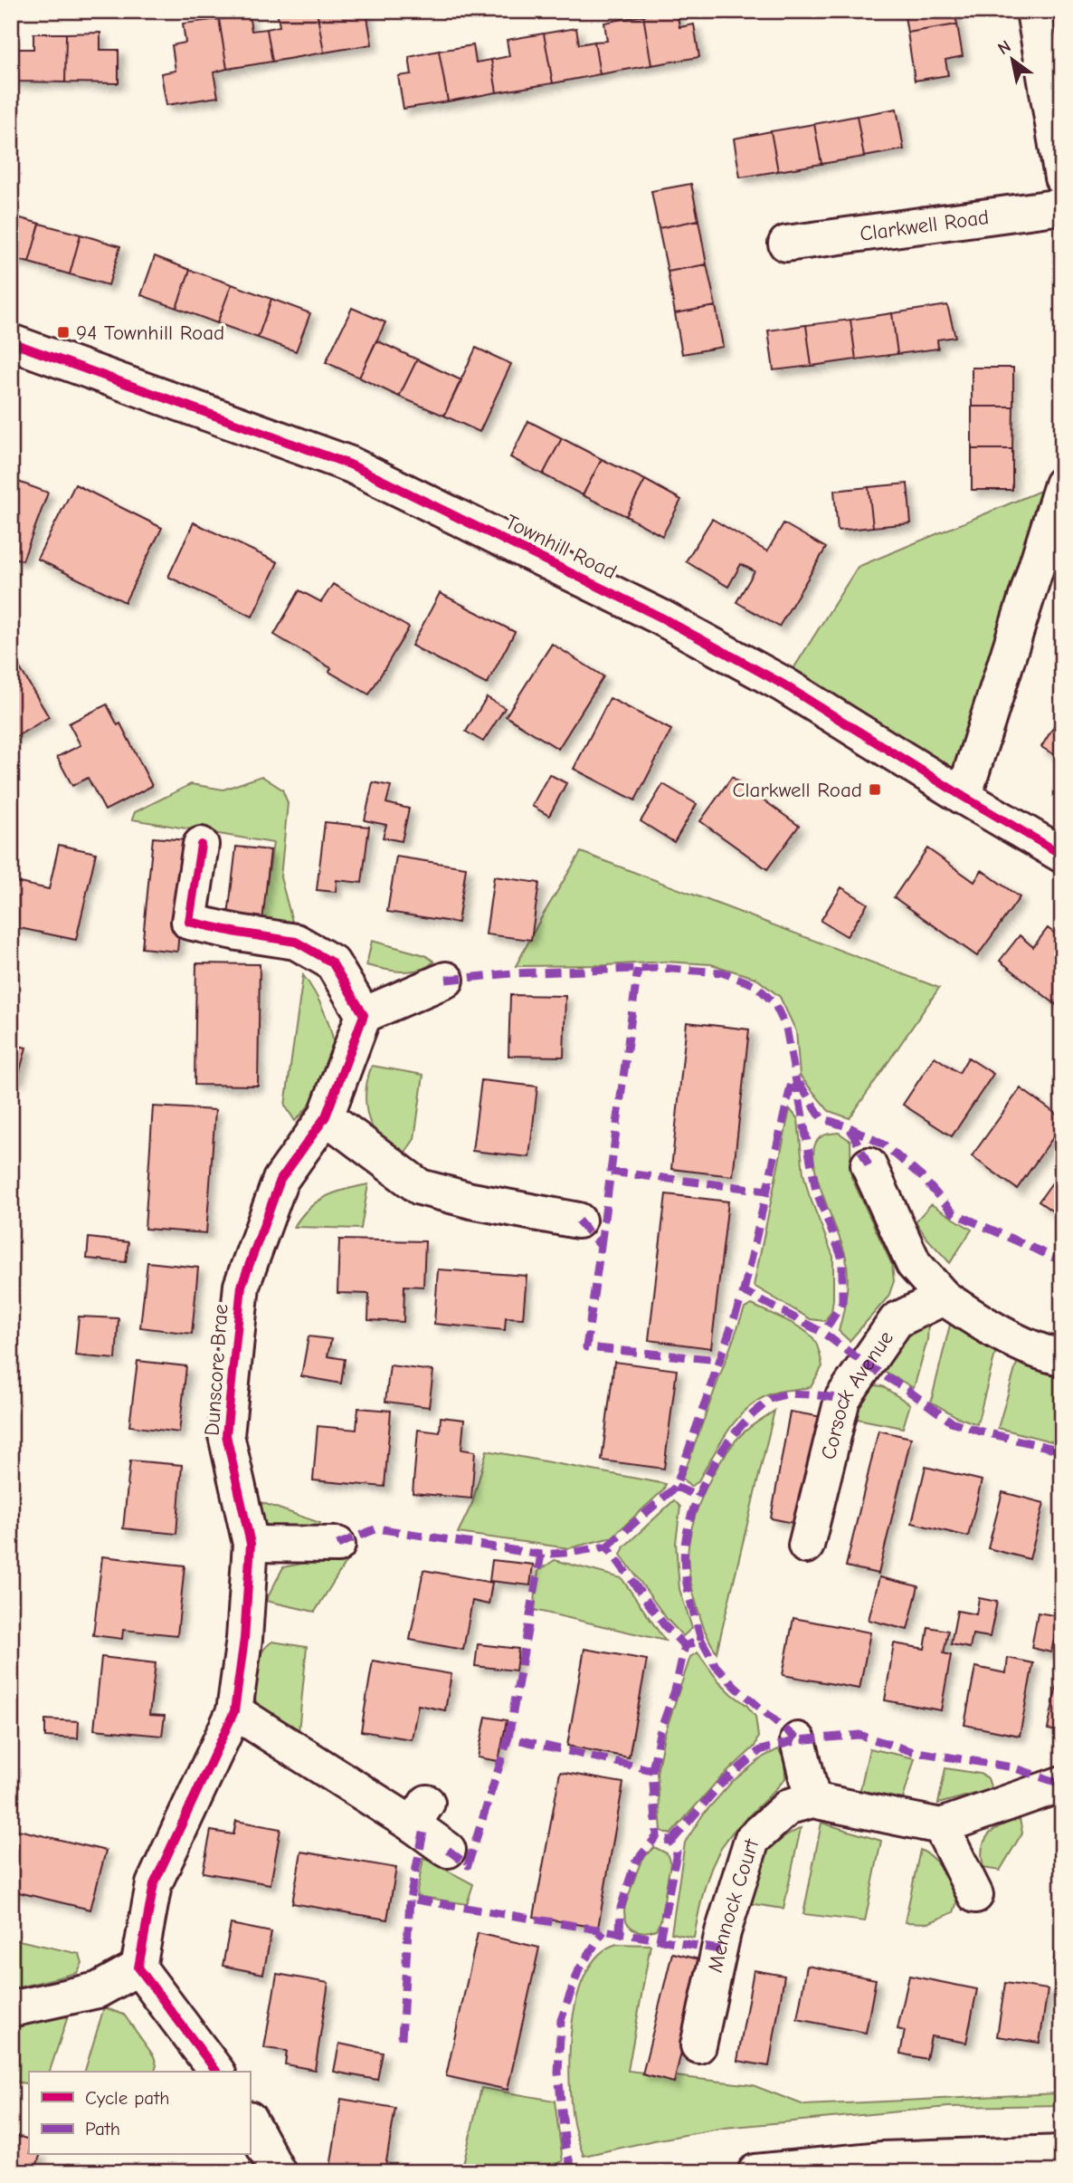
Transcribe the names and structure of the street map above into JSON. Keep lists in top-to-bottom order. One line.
{"streets":{"street":["Clarkwell Road","Townhill Road","Dunscore Brae","Corsock Avenue","Mennock Court"]},"places":{"transit":["94 Townhill Road","Clarkwell Road"]},"legend":["Cycle path","Path"],"north":"top left"}
